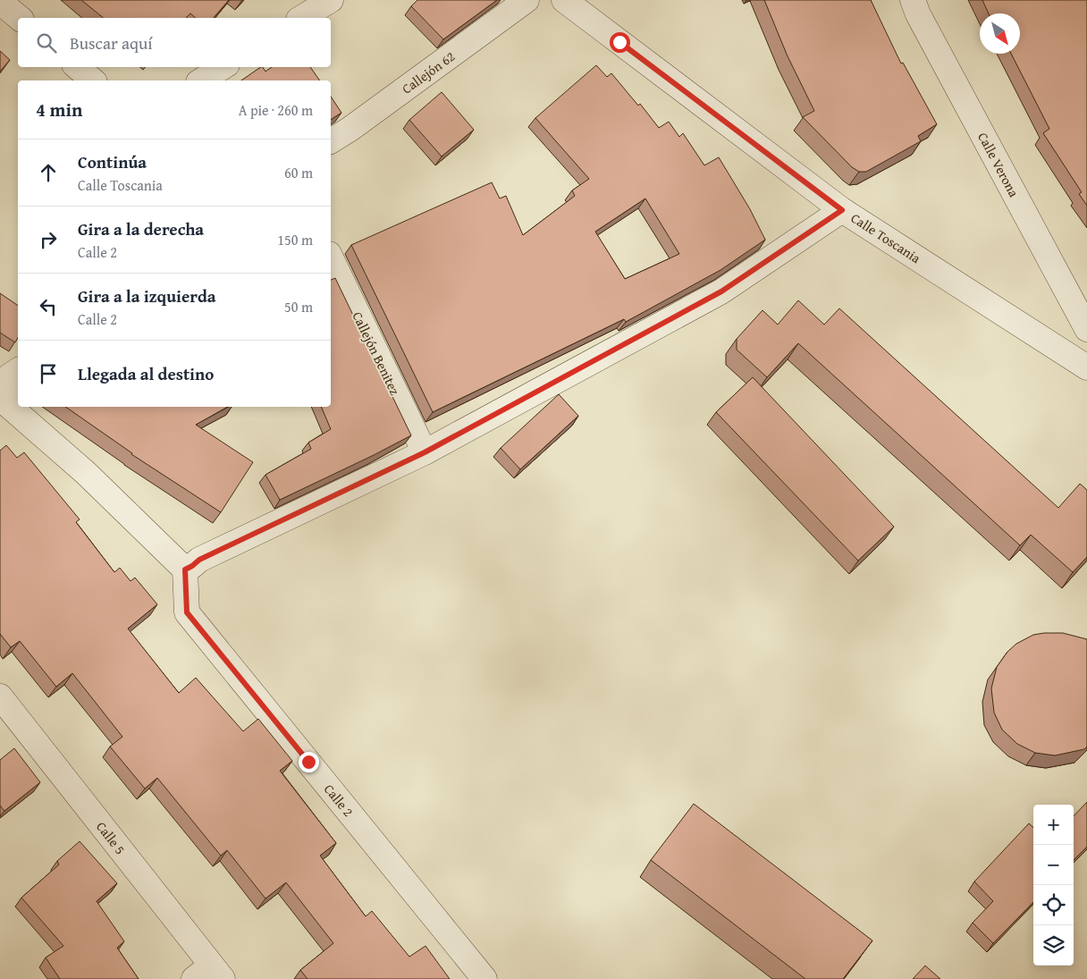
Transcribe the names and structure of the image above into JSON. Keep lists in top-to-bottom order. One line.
{"streets":{"street":["Callejón 62","Calle Verona","Calle Toscania","Callejón Benitez","Calle 2","Calle 5"]},"north":"bottom right","page":{"search":"Buscar aquí","heading":["4 min","A pie · 260 m"],"list":[["Continúa","Calle Toscania","60 m"],["Gira a la derecha","Calle 2","150 m"],["Gira a la izquierda","Calle 2","50 m"],"Llegada al destino"],"map_buttons":["+","−"]}}
